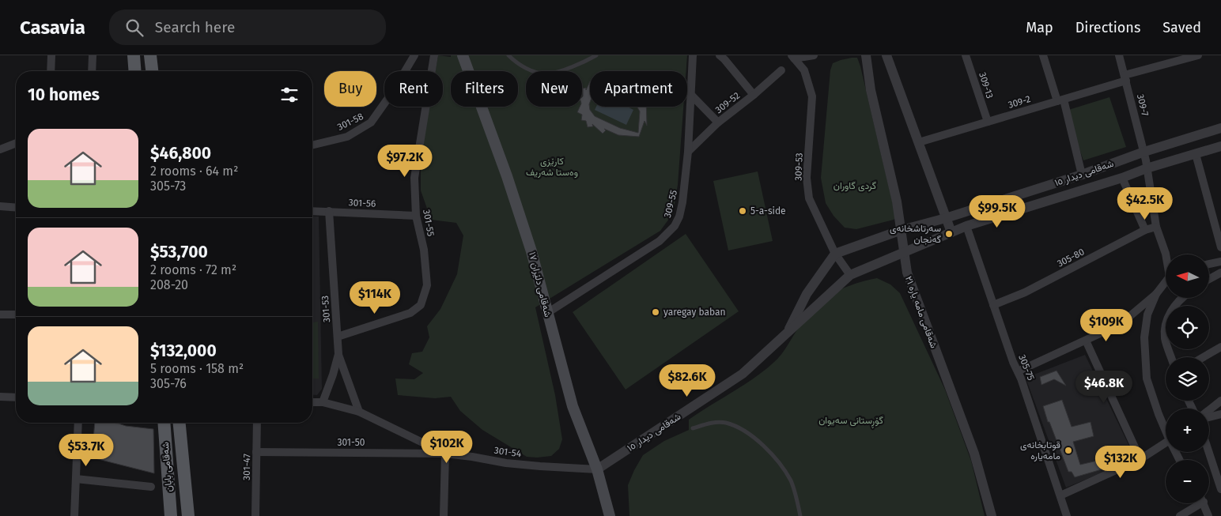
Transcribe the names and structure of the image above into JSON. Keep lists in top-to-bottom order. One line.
{"streets":{"main road":["شەقامی دلێران ١٧","شەقامی بابان"],"street":["309-13","309-2","309-52","309-7","301-58","309-53","شەقامی دیدار ١٥","301-56","309-55","301-55","305-80","301-53","شەقامی مامە یارە ٢١","305-75","301-50","301-54","301-47"]},"crossings":[["309-13","309-2"],["309-2","309-7"],["309-52","309-55"],["309-7","شەقامی دیدار ١٥"],["309-7","305-80"],["309-53","شەقامی دیدار ١٥"],["شەقامی دیدار ١٥","شەقامی دلێران ١٧"],["شەقامی دیدار ١٥","شەقامی مامە یارە ٢١"],["شەقامی دیدار ١٥","305-75"],["شەقامی دیدار ١٥","301-54"],["301-56","301-55"],["301-56","301-53"],["309-55","شەقامی دلێران ١٧"],["301-55","301-53"],["305-80","305-75"],["شەقامی دلێران ١٧","301-54"],["301-53","301-54"],["301-50","301-54"],["301-50","301-47"]],"parks":["کارێزی وەستا شەریف","گردی گاوران","گۆڕستانی سەیوان"],"places":["5-a-side","سەرتاشخانەی گەنجان","yaregay baban","قوتابخانەی مامەیارە"],"north":"left","page":{"header":"Casavia","search":"Search here","nav":["Map","Directions","Saved"],"chip":["Buy","Rent","Filters","New","Apartment"],"heading":"10 homes","list":[{"name":"$46,800","note":"2 rooms · 64 m² · 305-73"},{"name":"$53,700","note":"2 rooms · 72 m² · 208-20"},{"name":"$132,000","note":"5 rooms · 158 m² · 305-76"}],"price":["$97.2K","$42.5K","$99.5K","$114K","$109K","$82.6K","$46.8K","$102K","$53.7K","$132K"],"map_buttons":["+","−"]}}
